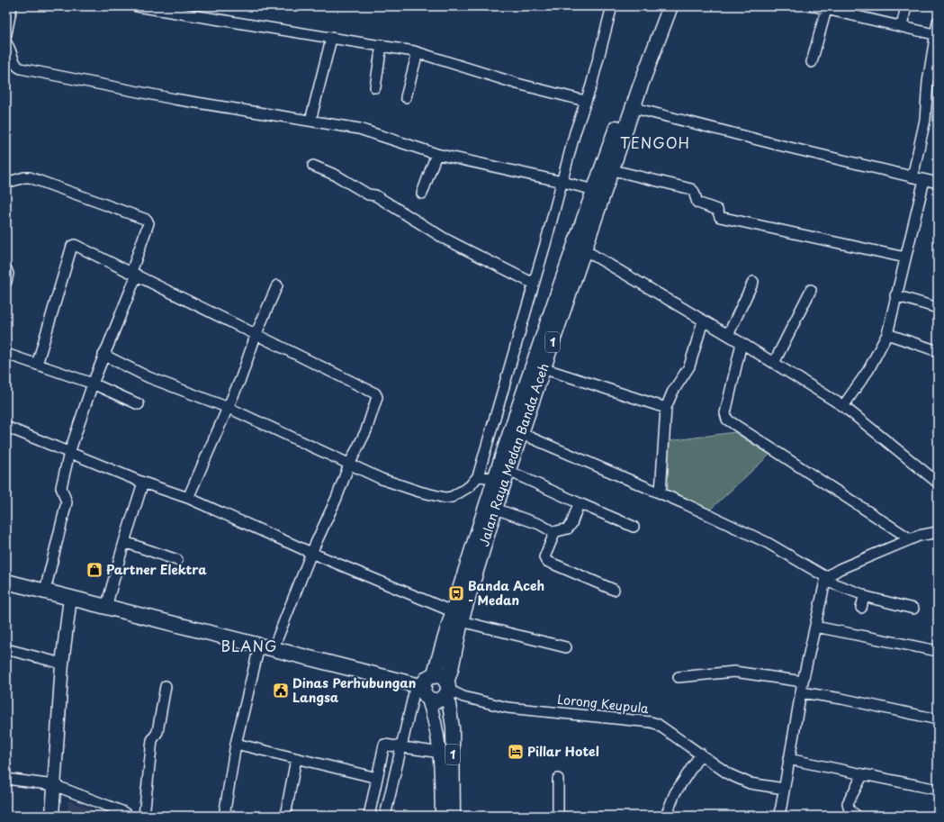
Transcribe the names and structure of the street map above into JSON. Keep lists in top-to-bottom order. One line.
{"streets":{"highway":["1","Jalan Raya Medan Banda Aceh"],"street":["Lorong Keupula"]},"crossings":[["1","Jalan Raya Medan Banda Aceh"],["1","Lorong Keupula"],["Jalan Raya Medan Banda Aceh","Lorong Keupula"]],"districts":["TENGOH","BLANG"],"places":{"shop":["Partner Elektra"],"bus stop":["Banda Aceh - Medan"],"public building":["Dinas Perhubungan Langsa"],"hotel":["Pillar Hotel"]}}
